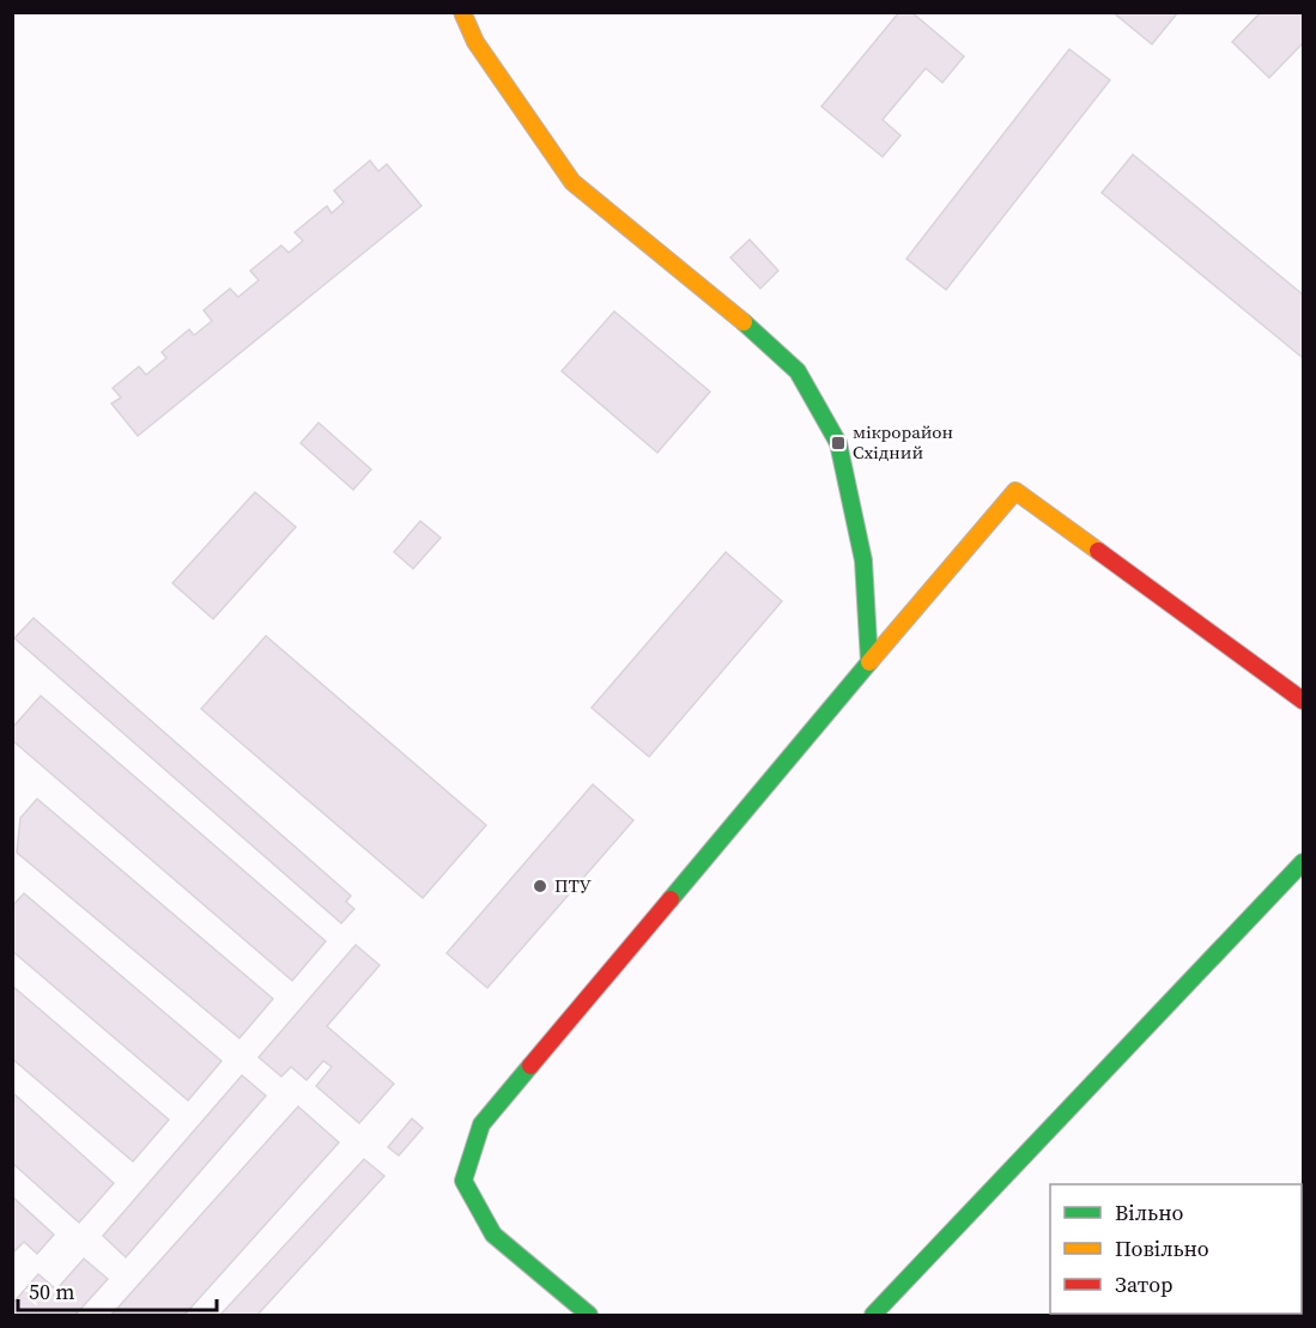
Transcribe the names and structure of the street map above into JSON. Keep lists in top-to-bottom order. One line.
{"places":{"transit":["мікрорайон Східний"],"other":["ПТУ"]},"legend":["Вільно","Повільно","Затор"],"scale_bar":"50 m"}
